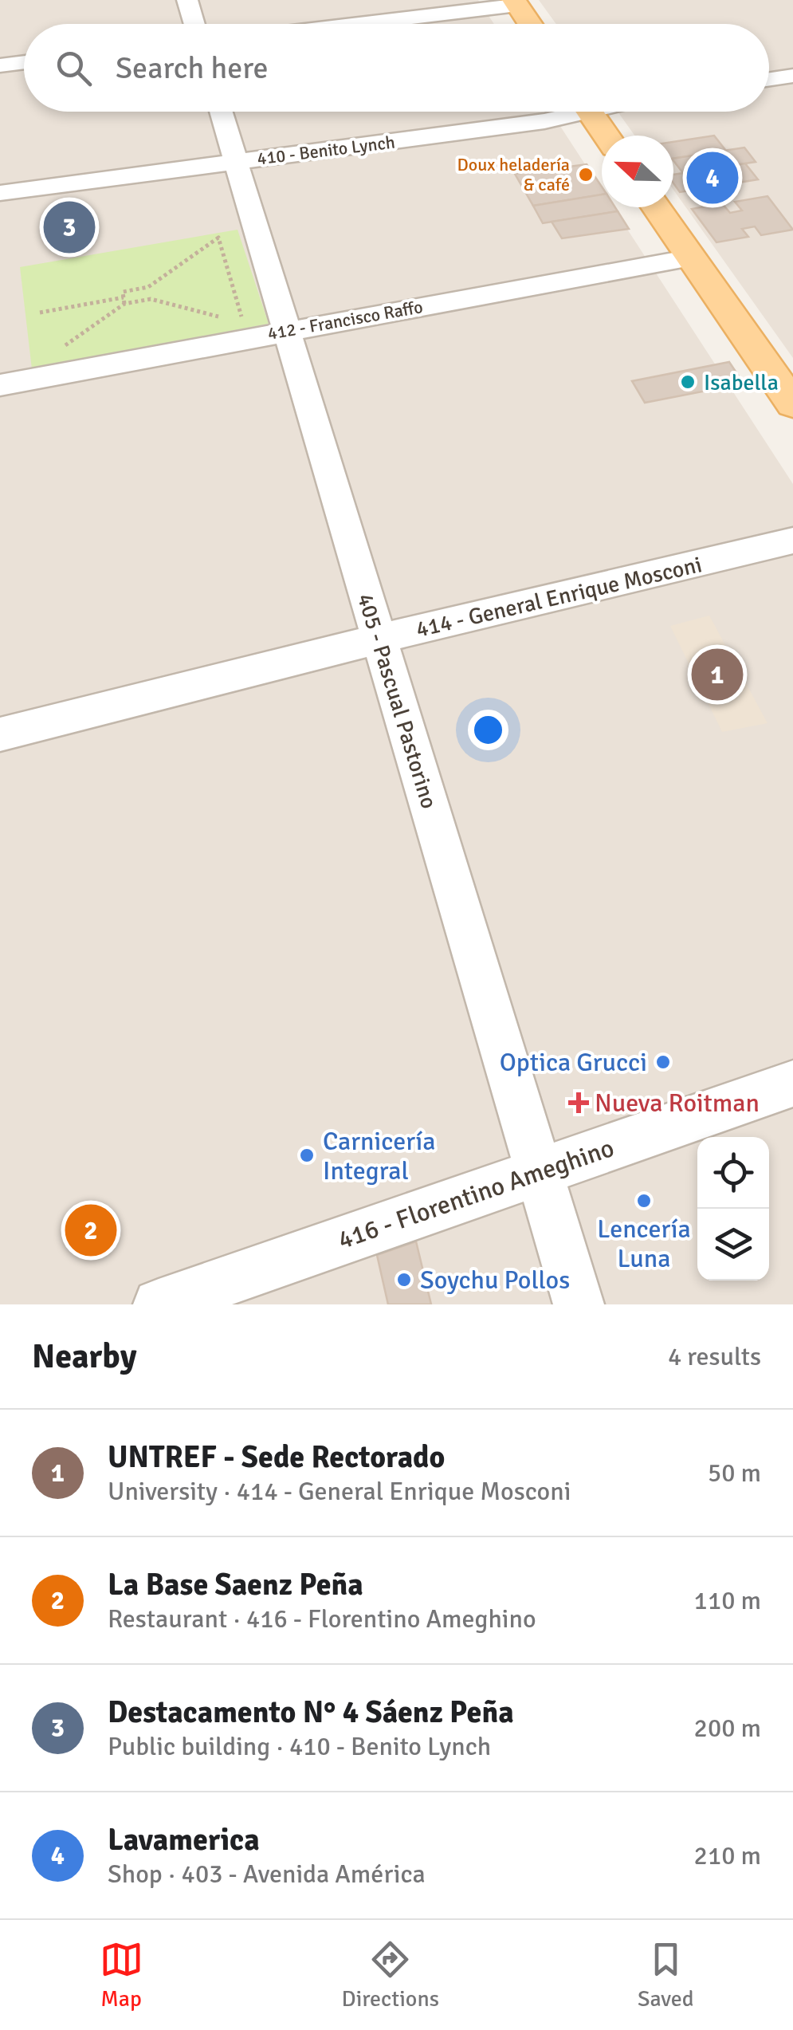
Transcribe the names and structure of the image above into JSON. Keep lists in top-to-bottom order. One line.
{"streets":{"street":["410 - Benito Lynch","412 - Francisco Raffo","414 - General Enrique Mosconi","405 - Pascual Pastorino","416 - Florentino Ameghino"]},"crossings":[["410 - Benito Lynch","405 - Pascual Pastorino"],["412 - Francisco Raffo","405 - Pascual Pastorino"],["414 - General Enrique Mosconi","405 - Pascual Pastorino"],["405 - Pascual Pastorino","416 - Florentino Ameghino"]],"places":{"other":["Doux heladería & café","Isabella","Optica Grucci","Carnicería Integral","Lencería Luna","Soychu Pollos"],"health":["Nueva Roitman"]},"north":"left","page":{"search":"Search here","pins":["4","3","1","2"],"heading":["Nearby","4 results"],"list":[{"mark":"1","name":"UNTREF - Sede Rectorado","note":"University · 414 - General Enrique Mosconi","value":"50 m"},{"mark":"2","name":"La Base Saenz Peña","note":"Restaurant · 416 - Florentino Ameghino","value":"110 m"},{"mark":"3","name":"Destacamento N° 4 Sáenz Peña","note":"Public building · 410 - Benito Lynch","value":"200 m"},{"mark":"4","name":"Lavamerica","note":"Shop · 403 - Avenida América","value":"210 m"}],"nav":["Map","Directions","Saved"]}}
